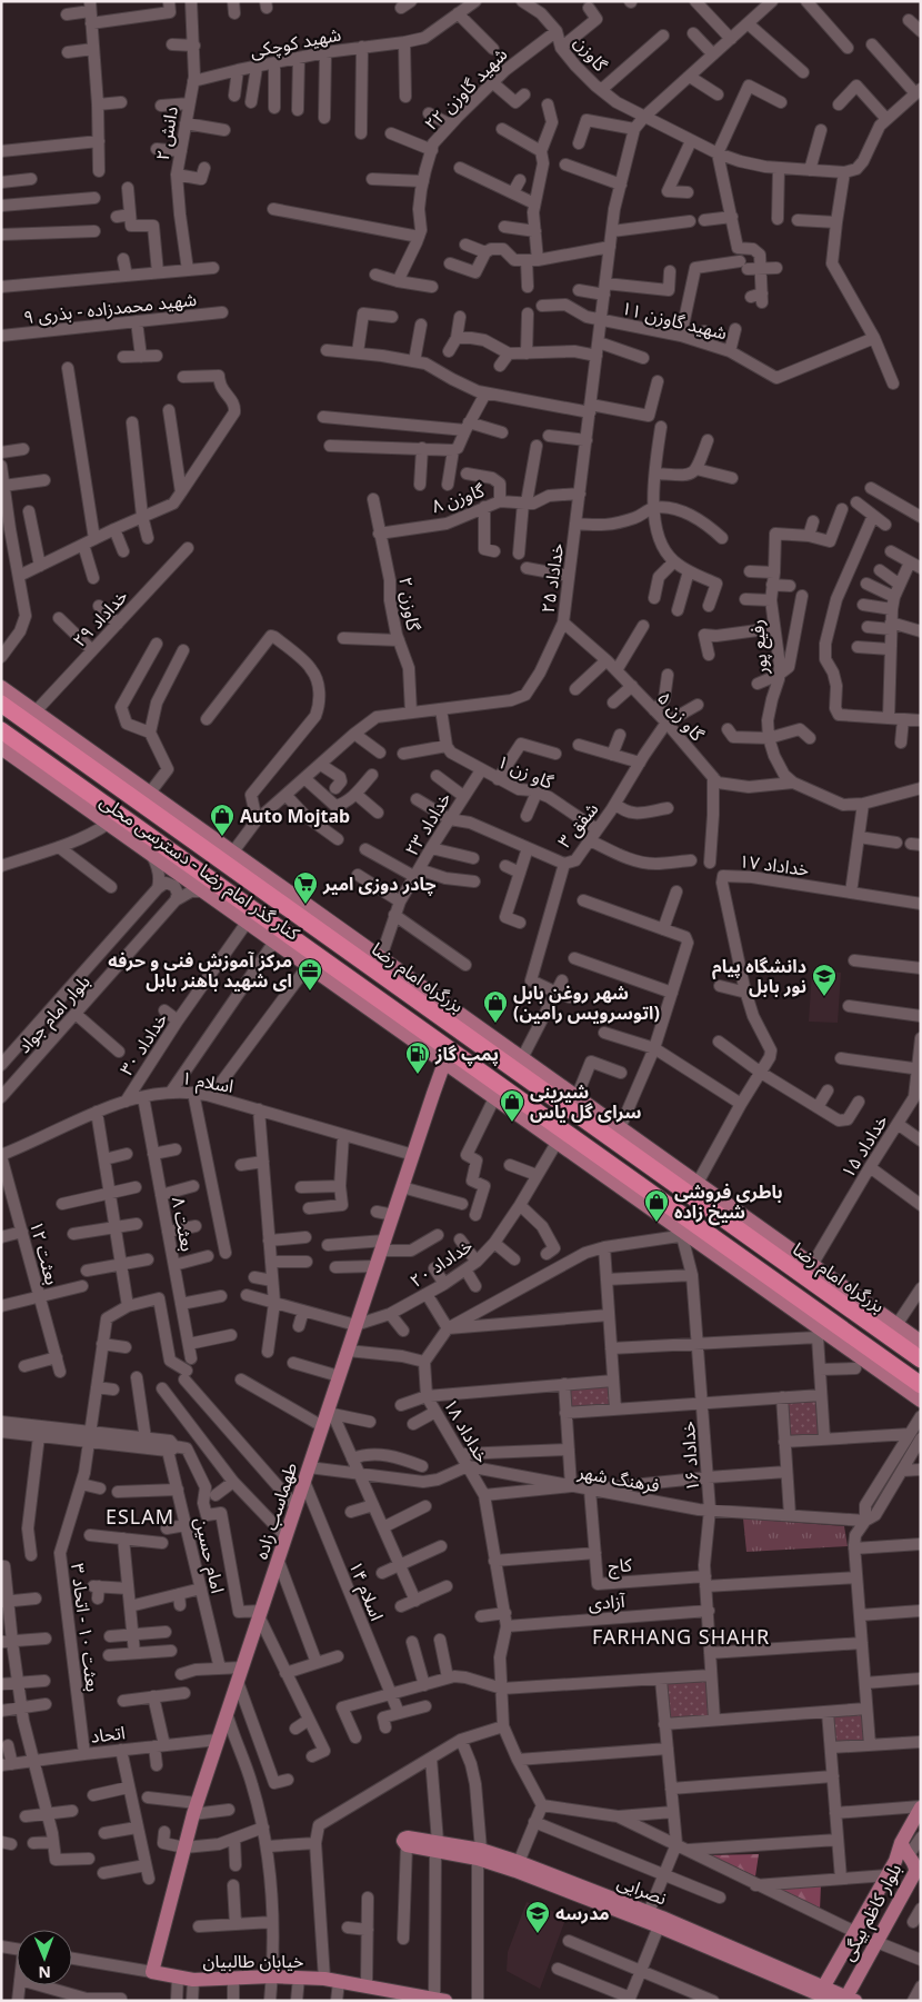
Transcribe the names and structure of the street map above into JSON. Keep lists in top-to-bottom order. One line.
{"streets":{"highway":["بزرگراه امام رضا"],"main road":["کنار گذر امام رضا - دسترسی محلی","طهماسب زاده","نصرایی","بلوار کاظم بیگی","خیابان طالبیان"],"street":["شهید کوچکی","گاوزن","شهید گاوزن ۲۲","دانش ۲","شهید محمدزاده - بذری ۹","شهید گاوزن ۱۱","گاوزن ۸","خداداد ۲۵","گاوزن ۲","خداداد ۲۹","رفیع پور","گاو زن ۵","گاو زن ۱","خداداد ۲۳","شفق ۳","خداداد ۱۷","بلوار امام جواد","خداداد ۳۰","اسلام ۱","خداداد ۱۵","بعثت ۸","بعثت ۱۲","خداداد ۲۰","خداداد ۱۸","خداداد ۱۶","فرهنگ شهر","امام حسین","کاج","اسلام ۱۴","آزادی","بعثت ۱۰ - اتحاد ۳","اتحاد"]},"crossings":[["شهید کوچکی","دانش ۲"],["گاوزن","شهید گاوزن ۲۲"],["گاوزن","خداداد ۲۵"],["شهید گاوزن ۱۱","خداداد ۲۵"],["گاوزن ۸","خداداد ۲۵"],["گاوزن ۸","گاوزن ۲"],["خداداد ۲۵","گاوزن ۲"],["خداداد ۲۵","گاو زن ۵"],["خداداد ۲۵","کنار گذر امام رضا - دسترسی محلی"],["خداداد ۲۵","بزرگراه امام رضا"],["خداداد ۲۹","کنار گذر امام رضا - دسترسی محلی"],["گاو زن ۵","شفق ۳"],["گاو زن ۱","خداداد ۲۳"],["گاو زن ۱","شفق ۳"],["خداداد ۲۳","کنار گذر امام رضا - دسترسی محلی"],["خداداد ۱۷","کنار گذر امام رضا - دسترسی محلی"],["کنار گذر امام رضا - دسترسی محلی","بزرگراه امام رضا"],["کنار گذر امام رضا - دسترسی محلی","بلوار امام جواد"],["کنار گذر امام رضا - دسترسی محلی","خداداد ۳۰"],["کنار گذر امام رضا - دسترسی محلی","خداداد ۱۵"],["کنار گذر امام رضا - دسترسی محلی","خداداد ۲۰"],["کنار گذر امام رضا - دسترسی محلی","طهماسب زاده"],["خداداد ۳۰","اسلام ۱"],["اسلام ۱","بعثت ۸"],["اسلام ۱","بعثت ۱۲"],["اسلام ۱","طهماسب زاده"],["خداداد ۲۰","طهماسب زاده"],["خداداد ۱۸","فرهنگ شهر"],["خداداد ۱۸","آزادی"],["خداداد ۱۶","فرهنگ شهر"],["خداداد ۱۶","کاج"],["خداداد ۱۶","آزادی"],["فرهنگ شهر","کاج"],["طهماسب زاده","اسلام ۱۴"],["طهماسب زاده","اتحاد"],["طهماسب زاده","خیابان طالبیان"],["بعثت ۱۰ - اتحاد ۳","اتحاد"],["نصرایی","بلوار کاظم بیگی"]],"districts":["ESLAM","FARHANG SHAHR"],"places":{"shop":["Auto Mojtab","شهر روغن بابل (اتوسرویس رامین)","شیرینی سرای گل یاس","باطری فروشی شیخ زاده"],"supermarket":["چادر دوزی امیر"],"office":["مرکز آموزش فنی و حرفه ای شهید باهنر بابل"],"school or university":["دانشگاه پیام نور بابل","مدرسه"],"fuel station":["پمپ گاز"]},"north":"bottom"}
